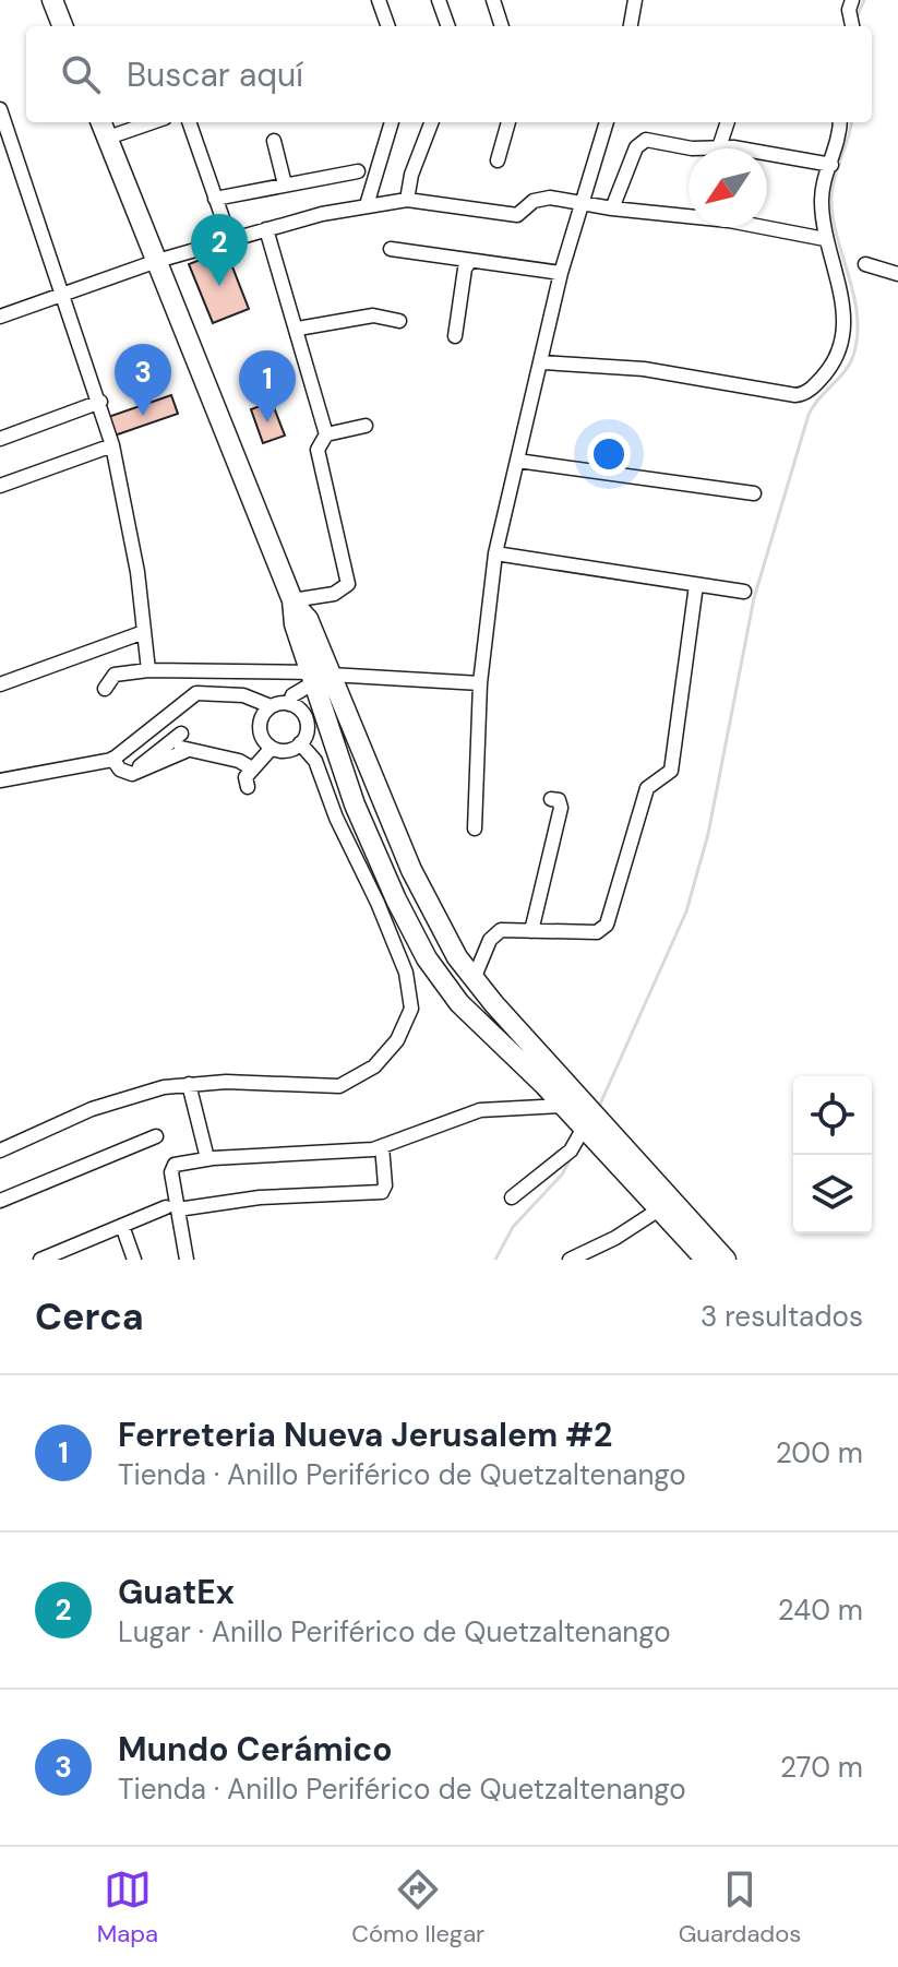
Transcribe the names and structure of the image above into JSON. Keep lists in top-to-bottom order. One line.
{"north":"bottom left","page":{"search":"Buscar aquí","pins":["2","3","1"],"heading":["Cerca","3 resultados"],"list":[{"mark":"1","name":"Ferreteria Nueva Jerusalem #2","note":"Tienda · Anillo Periférico de Quetzaltenango","value":"200 m"},{"mark":"2","name":"GuatEx","note":"Lugar · Anillo Periférico de Quetzaltenango","value":"240 m"},{"mark":"3","name":"Mundo Cerámico","note":"Tienda · Anillo Periférico de Quetzaltenango","value":"270 m"}],"nav":["Mapa","Cómo llegar","Guardados"]}}
